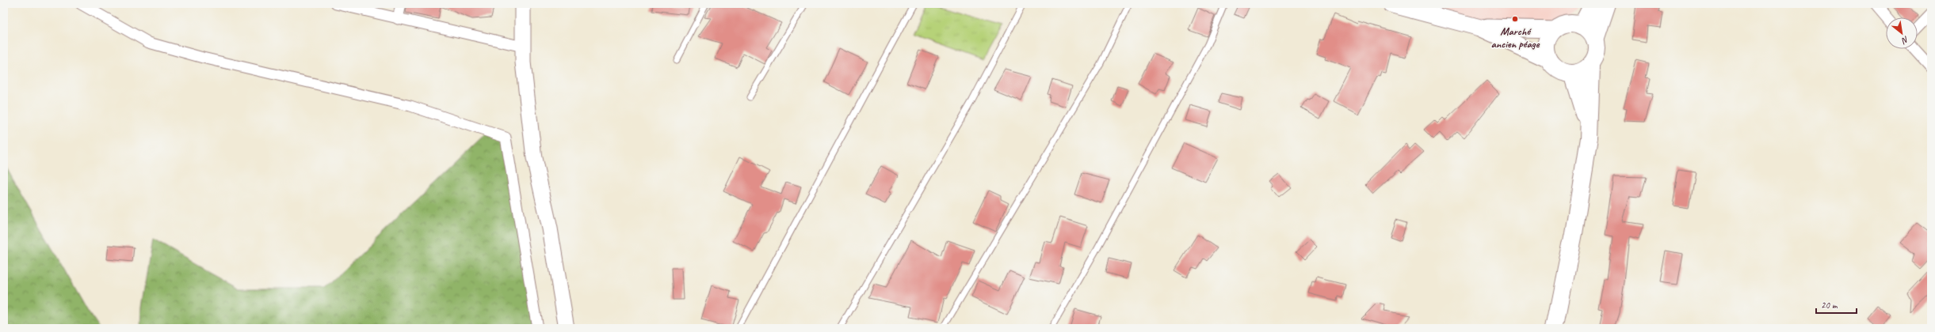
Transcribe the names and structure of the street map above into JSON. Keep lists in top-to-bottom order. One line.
{"places":["Marché ancien péage"],"scale_bar":"20 m","north":"bottom right"}
